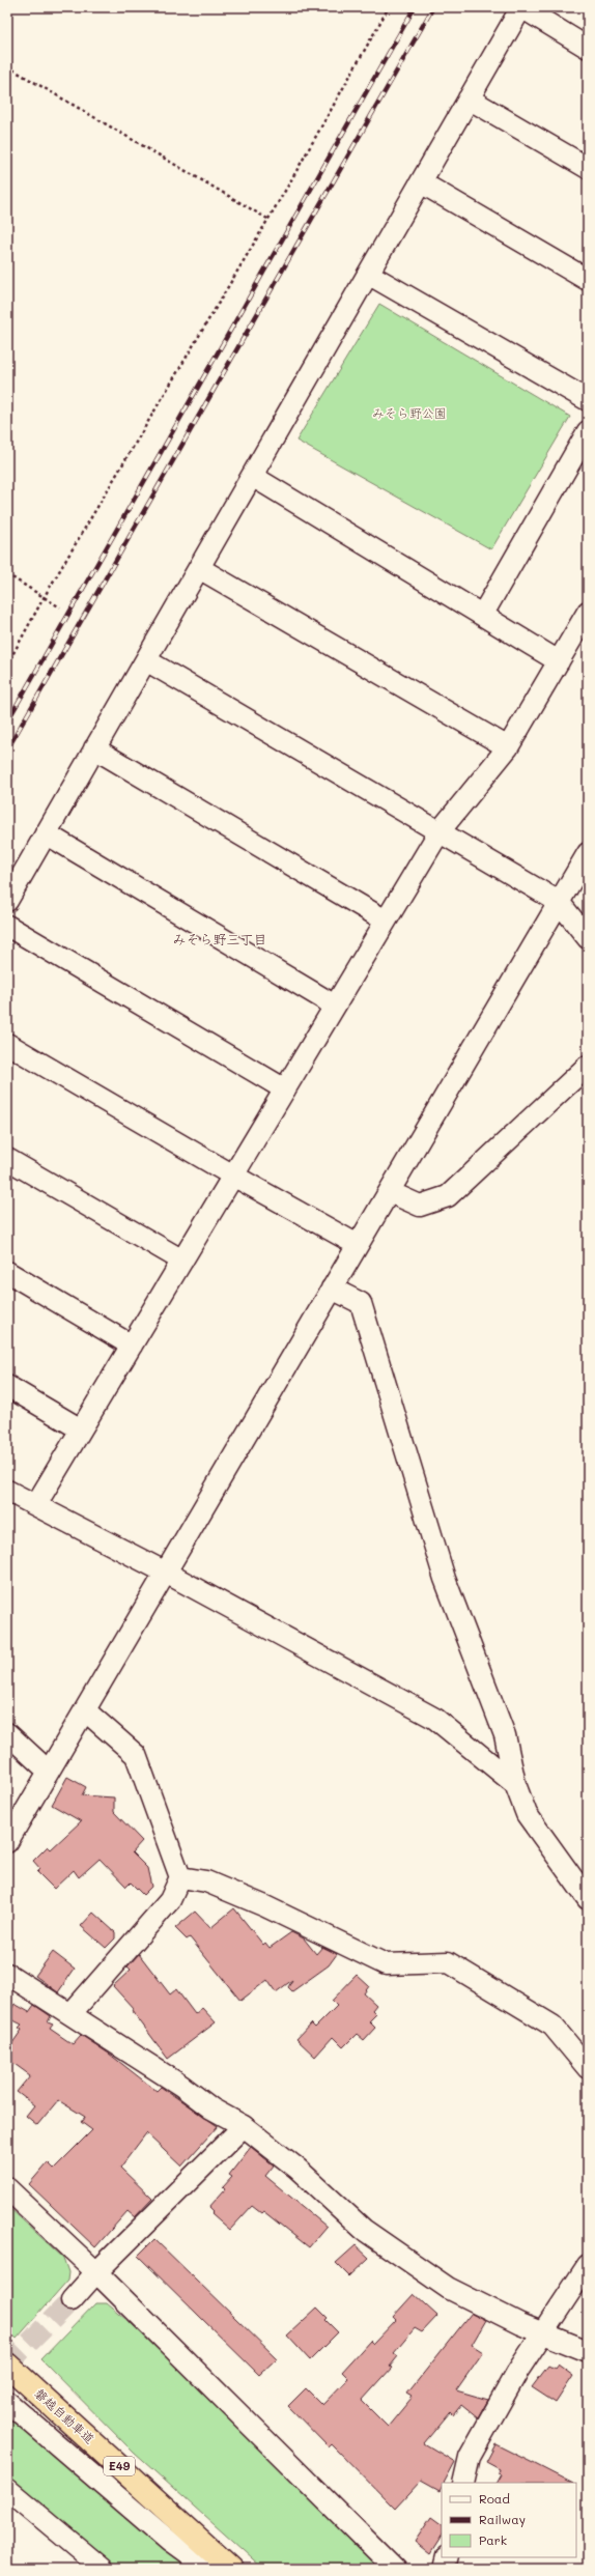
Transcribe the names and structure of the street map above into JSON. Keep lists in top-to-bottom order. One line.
{"streets":{"highway":["磐越自動車道","E49"]},"districts":["みそら野三丁目"],"parks":["みそら野公園"],"legend":["Road","Railway","Park"]}
